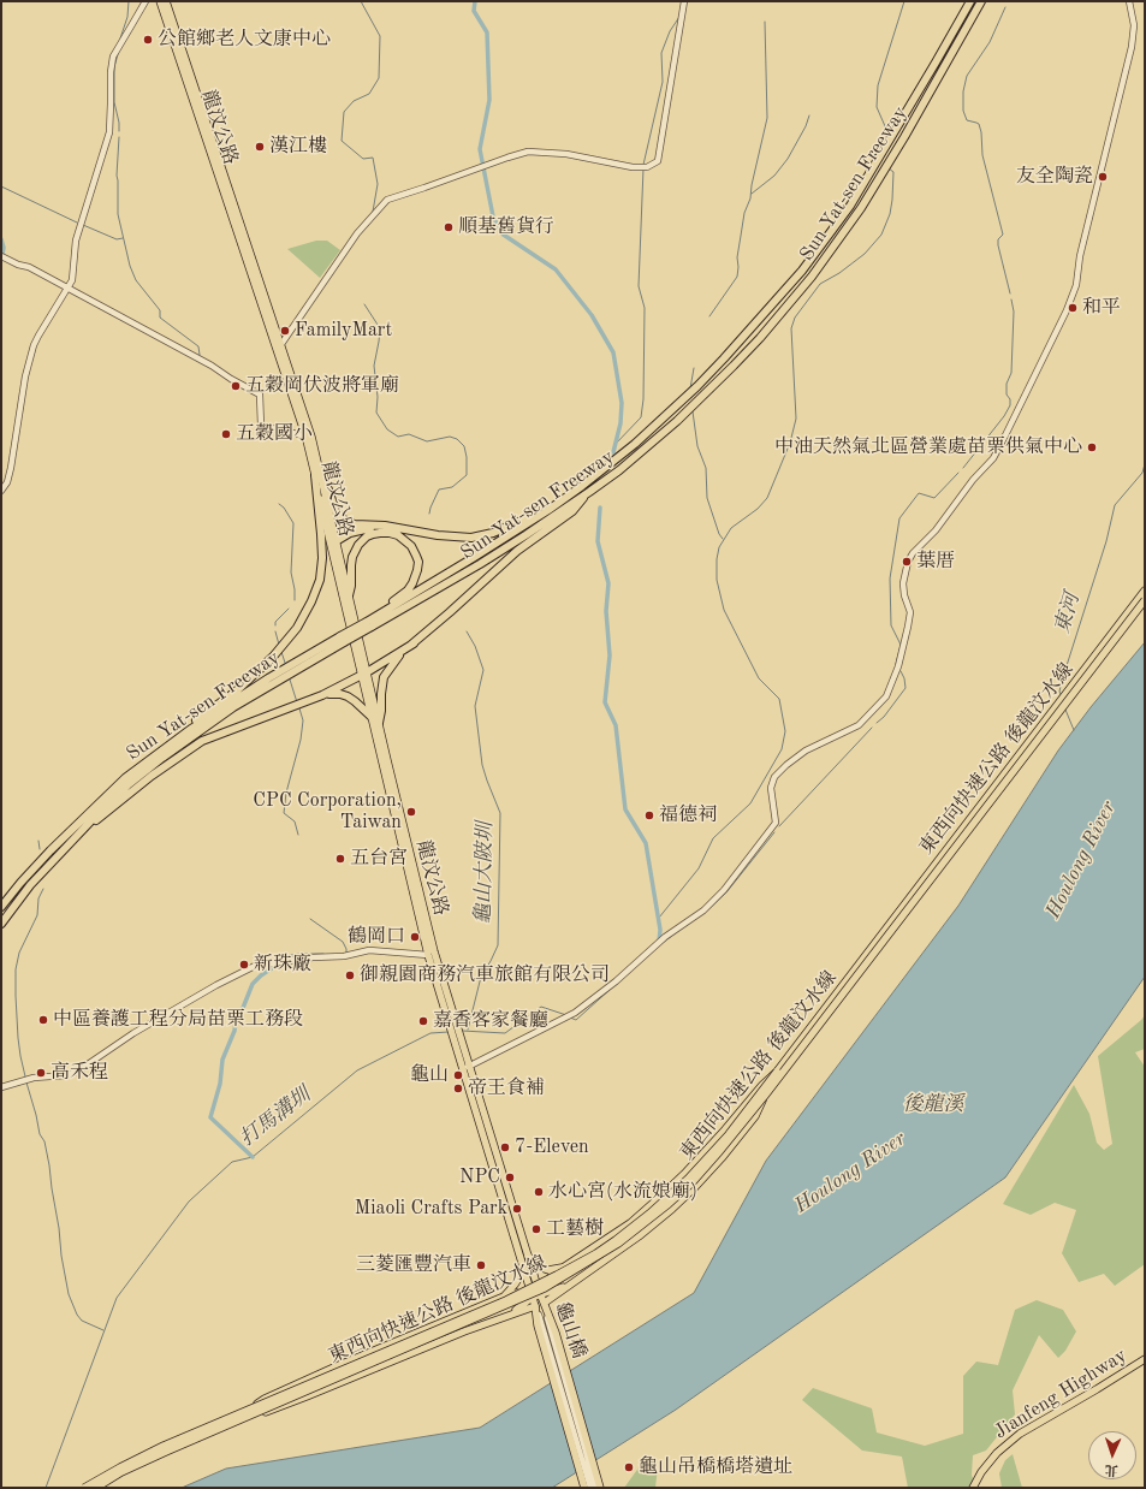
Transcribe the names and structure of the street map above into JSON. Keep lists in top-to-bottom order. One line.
{"streets":{"highway":["Sun Yat-sen Freeway"],"main road":["龍汶公路","東西向快速公路 後龍汶水線","龜山橋","Jianfeng Highway"]},"water":["東河","Houlong River","龜山大陂圳","後龍溪","打馬溝圳"],"places":["公館鄉老人文康中心","漢江樓","友全陶瓷","順基舊貨行","和平","FamilyMart","五穀岡伏波將軍廟","五穀國小","中油天然氣北區營業處苗栗供氣中心","葉厝","CPC Corporation, Taiwan","福德祠","五台宮","鶴岡口","新珠廠","御親園商務汽車旅館有限公司","中區養護工程分局苗栗工務段","嘉香客家餐廳","高禾程","龜山","帝王食補","7-Eleven","NPC","水心宮(水流娘廟)","Miaoli Crafts Park","工藝樹","三菱匯豐汽車","龜山吊橋橋塔遺址"],"north":"bottom"}
